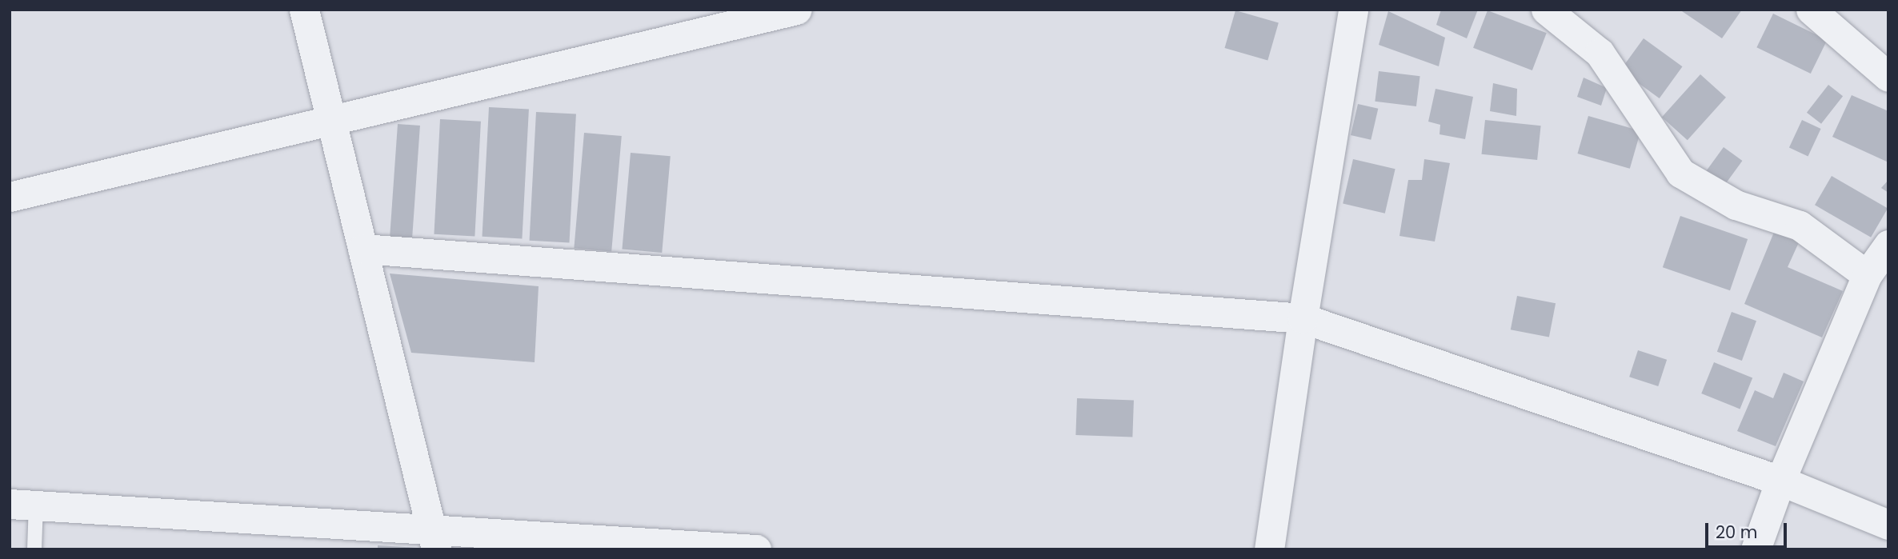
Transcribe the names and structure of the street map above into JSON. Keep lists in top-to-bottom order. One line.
{"scale_bar":"20 m"}
